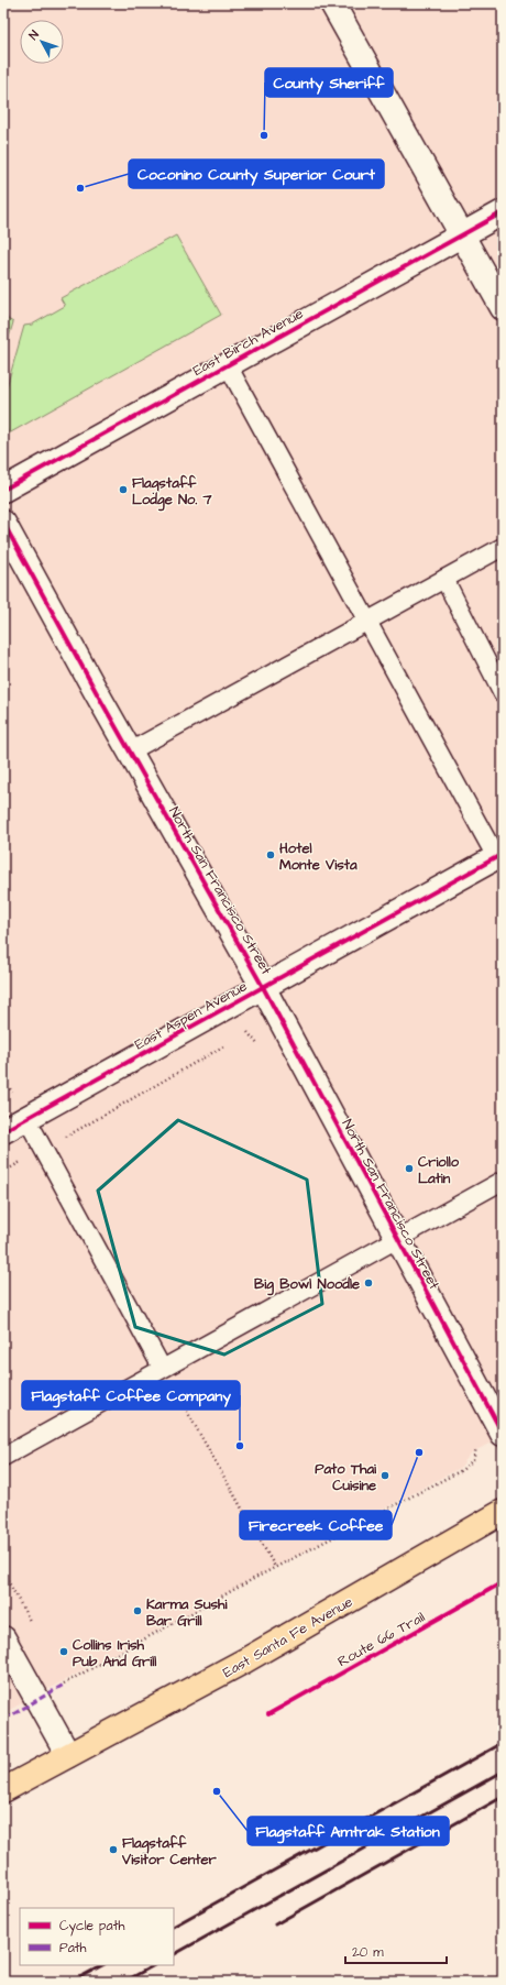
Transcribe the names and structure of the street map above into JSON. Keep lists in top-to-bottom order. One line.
{"streets":{"main road":["East Santa Fe Avenue"],"street":["East Birch Avenue","North San Francisco Street","East Aspen Avenue"],"cycle path":["Route 66 Trail"]},"crossings":[["North San Francisco Street","East Aspen Avenue"]],"places":["County Sheriff","Coconino County Superior Court","Flagstaff Lodge No. 7","Hotel Monte Vista","Criollo Latin","Big Bowl Noodle","Flagstaff Coffee Company","Firecreek Coffee","Pato Thai Cuisine","Karma Sushi Bar Grill","Collins Irish Pub And Grill","Flagstaff Amtrak Station","Flagstaff Visitor Center"],"legend":["Cycle path","Path"],"scale_bar":"20 m","north":"top left"}
